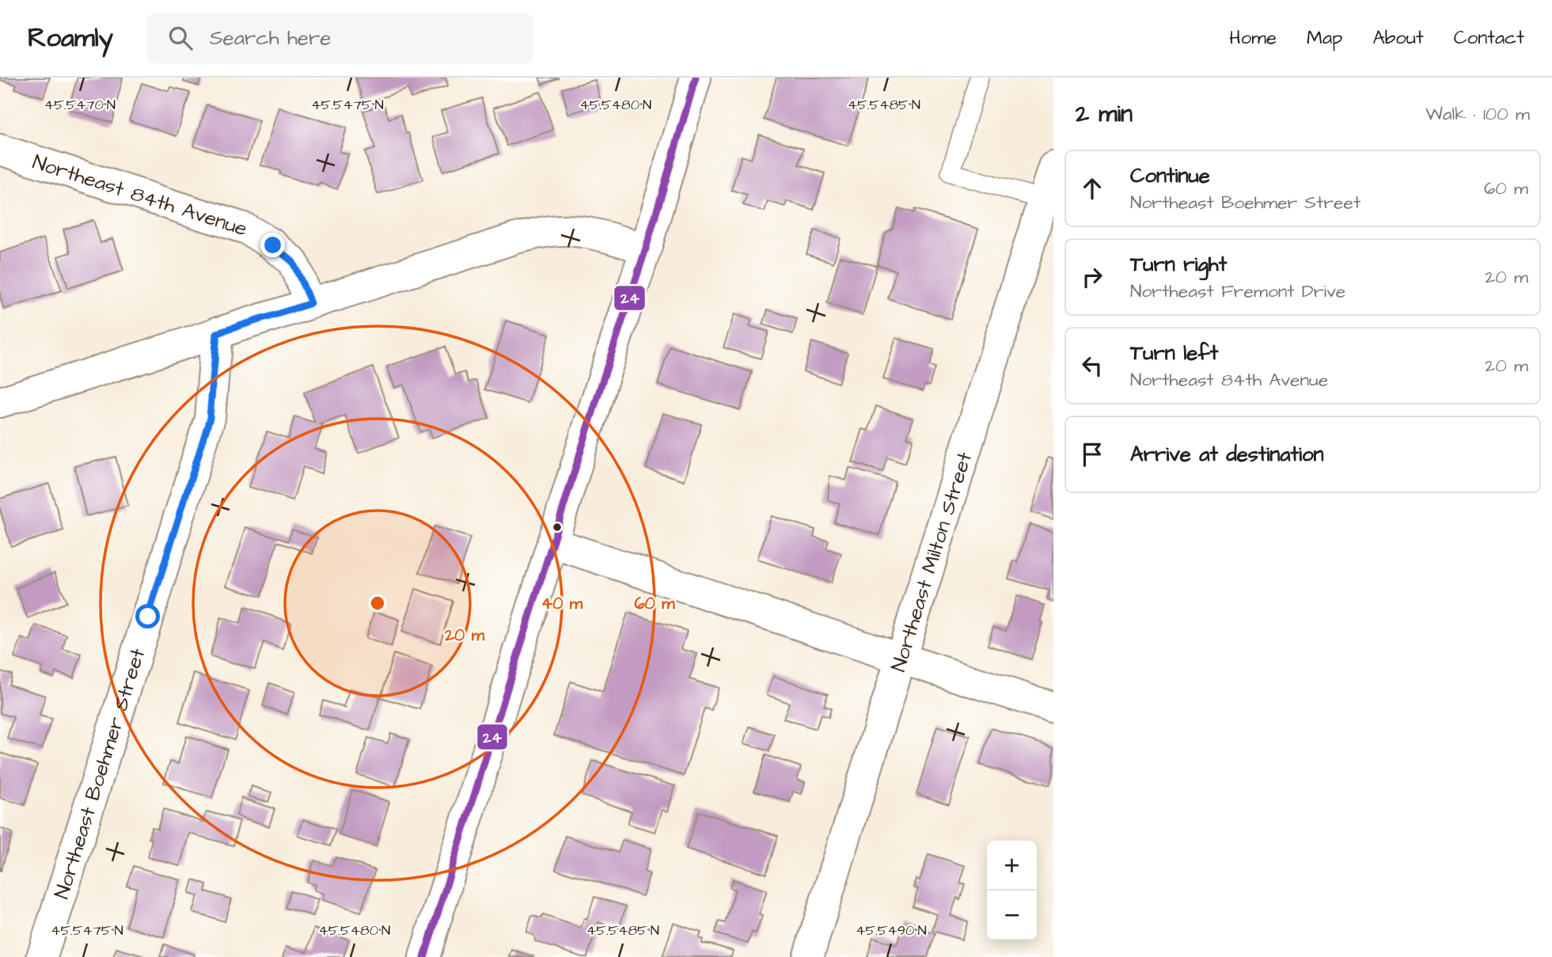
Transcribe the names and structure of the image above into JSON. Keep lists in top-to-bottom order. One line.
{"streets":{"street":["Northeast 84th Avenue","Northeast Milton Street","Northeast Boehmer Street"]},"lines":["transit line 24"],"page":{"header":"Roamly","search":"Search here","nav":["Home","Map","About","Contact"],"heading":["2 min","Walk · 100 m"],"list":[["Continue","Northeast Boehmer Street","60 m"],["Turn right","Northeast Fremont Drive","20 m"],["Turn left","Northeast 84th Avenue","20 m"],"Arrive at destination"],"map_buttons":["+","−"]},"coordinates":["45.5470°N","45.5475°N","45.5480°N","45.5485°N","45.5490°N"],"rings":["40 m","60 m","20 m"]}
